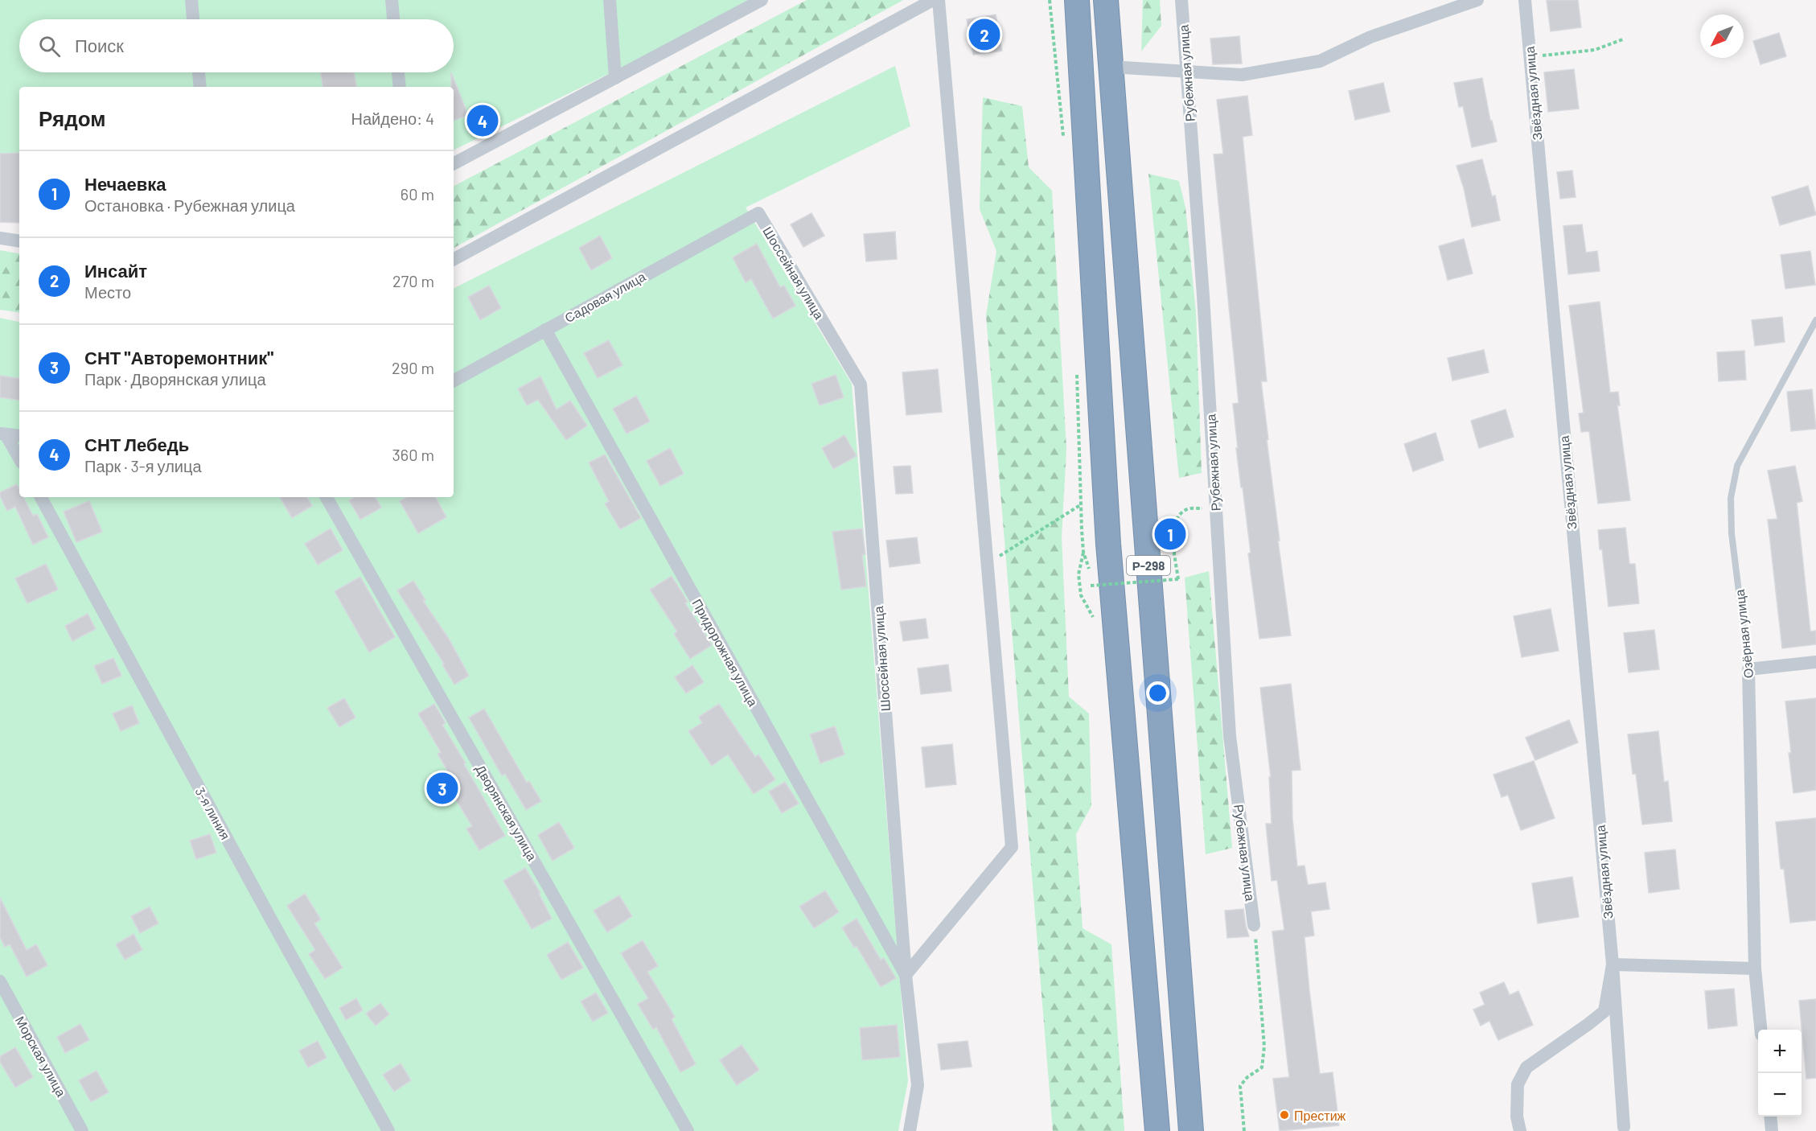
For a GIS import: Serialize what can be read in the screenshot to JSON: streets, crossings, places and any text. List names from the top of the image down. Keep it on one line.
{"streets":{"highway":["Р-298"],"street":["Рубежная улица","Звёздная улица","Шоссейная улица","Садовая улица","Озёрная улица","Придорожная улица","Дворянская улица","3-я линия","Морская улица"]},"crossings":[["Шоссейная улица","Садовая улица"],["Шоссейная улица","Придорожная улица"],["Садовая улица","Придорожная улица"]],"places":["Престиж"],"north":"bottom left","page":{"pins":["2","4","1","3"],"search":"Поиск","heading":["Рядом","Найдено: 4"],"list":[{"mark":"1","name":"Нечаевка","note":"Остановка · Рубежная улица","value":"60 m"},{"mark":"2","name":"Инсайт","note":"Место","value":"270 m"},{"mark":"3","name":"СНТ \"Авторемонтник\"","note":"Парк · Дворянская улица","value":"290 m"},{"mark":"4","name":"СНТ Лебедь","note":"Парк · 3-я улица","value":"360 m"}],"map_buttons":["+","−"]}}
